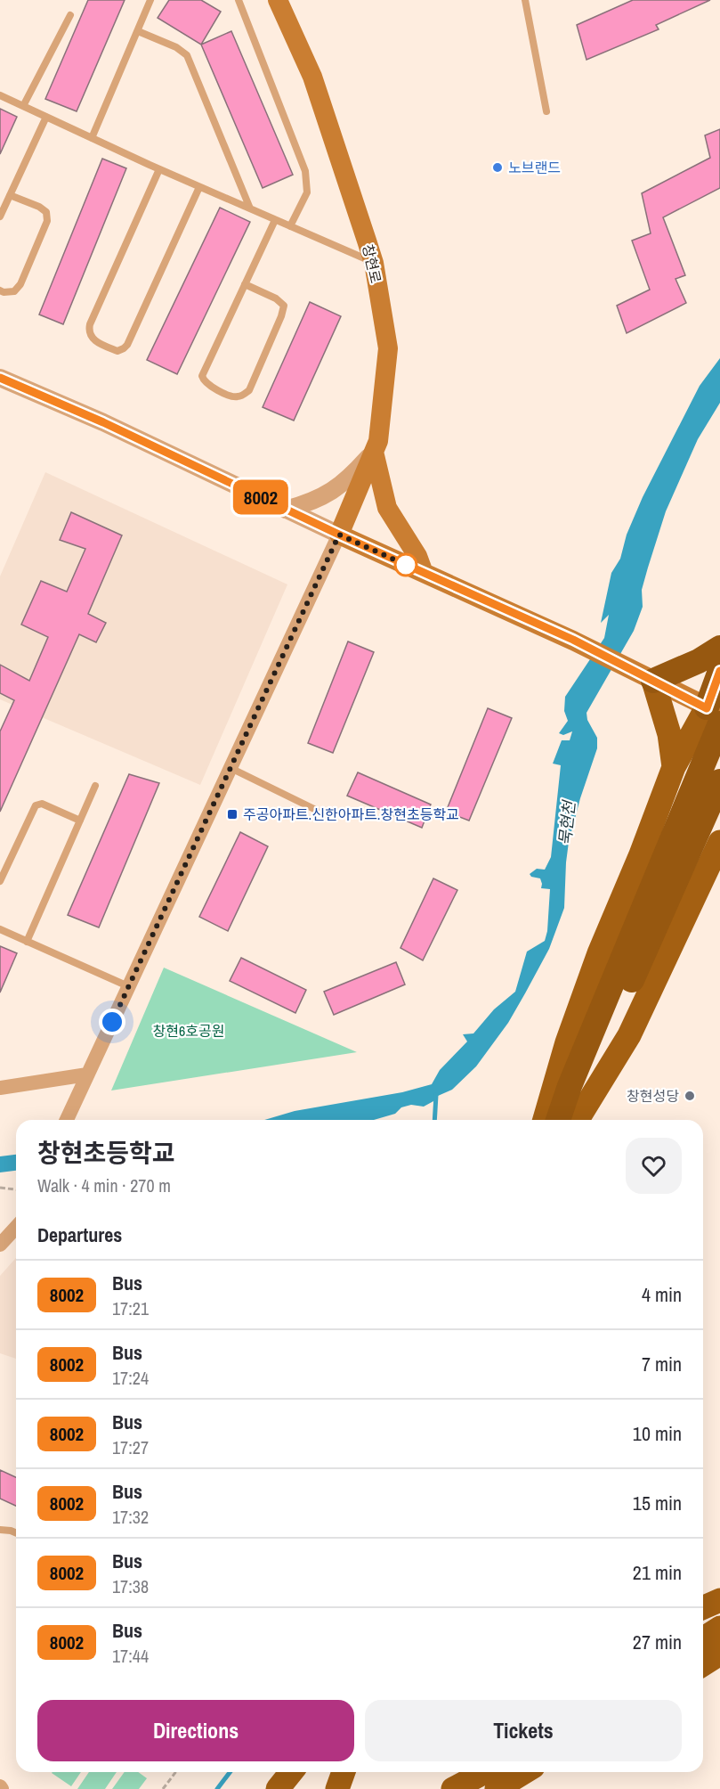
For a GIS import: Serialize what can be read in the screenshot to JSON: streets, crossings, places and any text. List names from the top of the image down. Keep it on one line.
{"streets":{"main road":["창현로"]},"water":["묵현천"],"parks":["창현6호공원"],"places":{"other":["노브랜드","창현성당"],"transit":["주공아파트.신한아파트.창현초등학교"]},"lines":["bus line 8002"],"page":{"on_map":"8002","heading":[["창현초등학교","Walk · 4 min · 270 m"],"Departures"],"list":[{"mark":"8002","name":"Bus","note":"17:21","value":"4 min"},{"mark":"8002","name":"Bus","note":"17:24","value":"7 min"},{"mark":"8002","name":"Bus","note":"17:27","value":"10 min"},{"mark":"8002","name":"Bus","note":"17:32","value":"15 min"},{"mark":"8002","name":"Bus","note":"17:38","value":"21 min"},{"mark":"8002","name":"Bus","note":"17:44","value":"27 min"}],"buttons":["Directions","Tickets"]}}
